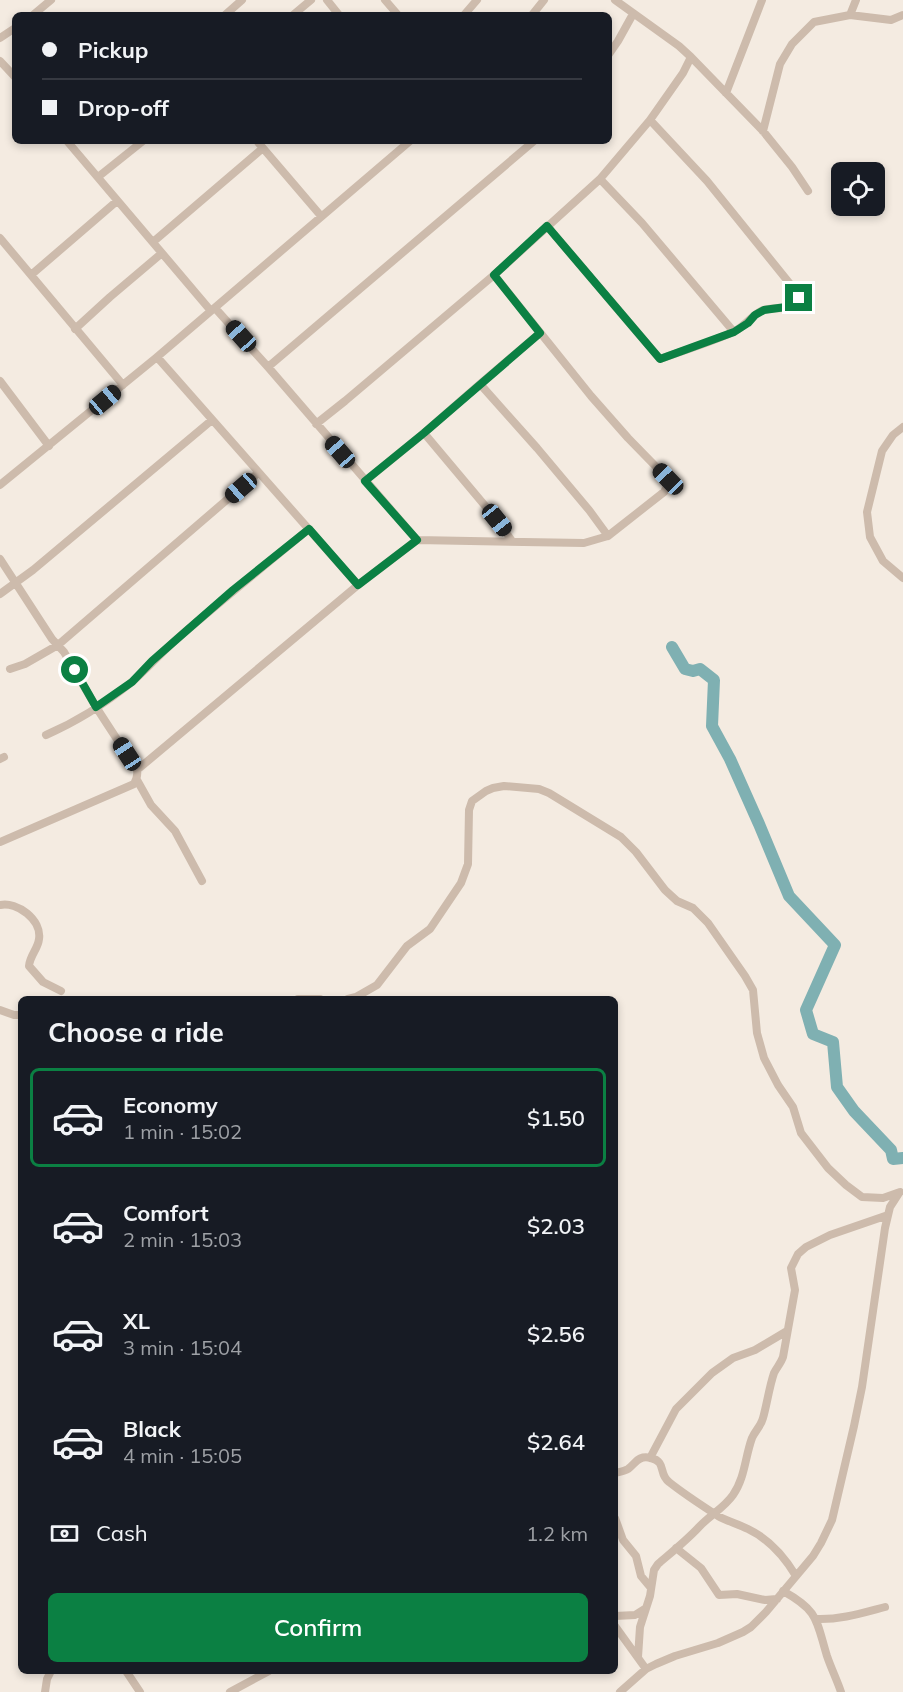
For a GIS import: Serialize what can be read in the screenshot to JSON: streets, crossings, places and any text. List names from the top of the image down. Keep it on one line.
{"page":{"banner":["Pickup","Drop-off"],"heading":"Choose a ride","list":[{"name":"Economy","note":"1 min · 15:02","value":"$1.50"},{"name":"Comfort","note":"2 min · 15:03","value":"$2.03"},{"name":"XL","note":"3 min · 15:04","value":"$2.56"},{"name":"Black","note":"4 min · 15:05","value":"$2.64"}],"pay":["Cash","1.2 km"],"buttons":"Confirm"}}
